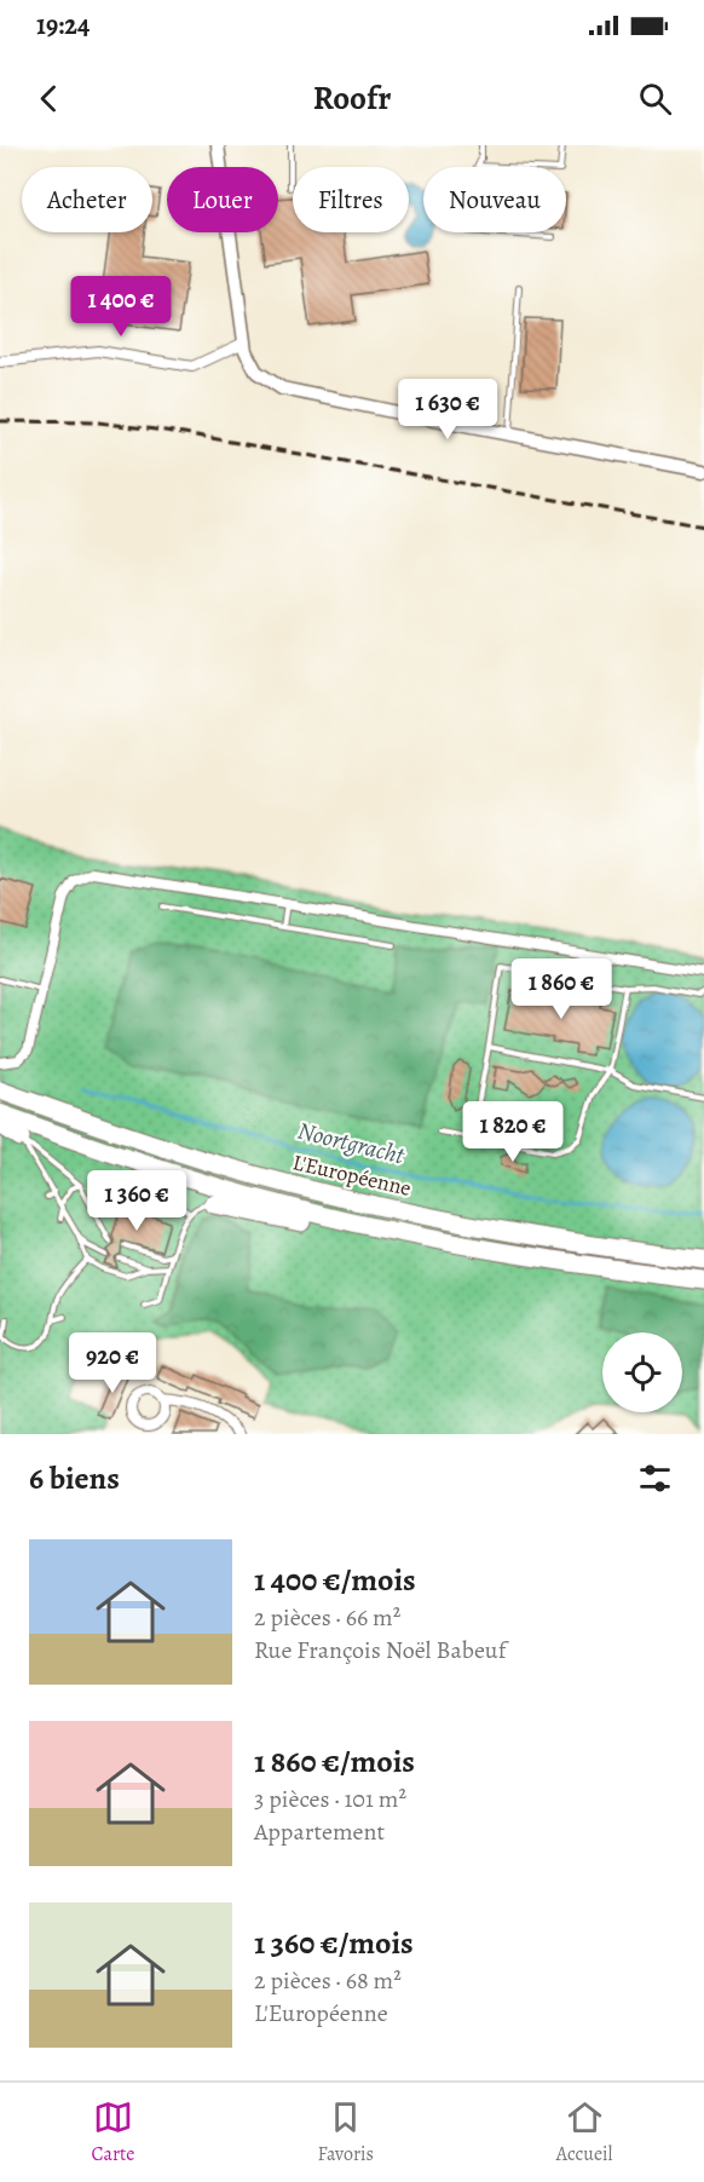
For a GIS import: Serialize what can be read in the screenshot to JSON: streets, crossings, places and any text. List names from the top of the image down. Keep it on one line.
{"streets":{"highway":["L'Européenne"]},"water":["Noortgracht"],"page":{"status":"19:24","header":"Roofr","chip":["Acheter","Louer","Filtres","Nouveau"],"price":["1 400 €","1 630 €","1 860 €","1 820 €","1 360 €","920 €"],"heading":"6 biens","list":[{"name":"1 400 €/mois","note":"2 pièces · 66 m² · Rue François Noël Babeuf"},{"name":"1 860 €/mois","note":"3 pièces · 101 m² · Appartement"},{"name":"1 360 €/mois","note":"2 pièces · 68 m² · L'Européenne"}],"tabs":["Carte","Favoris","Accueil"]}}
